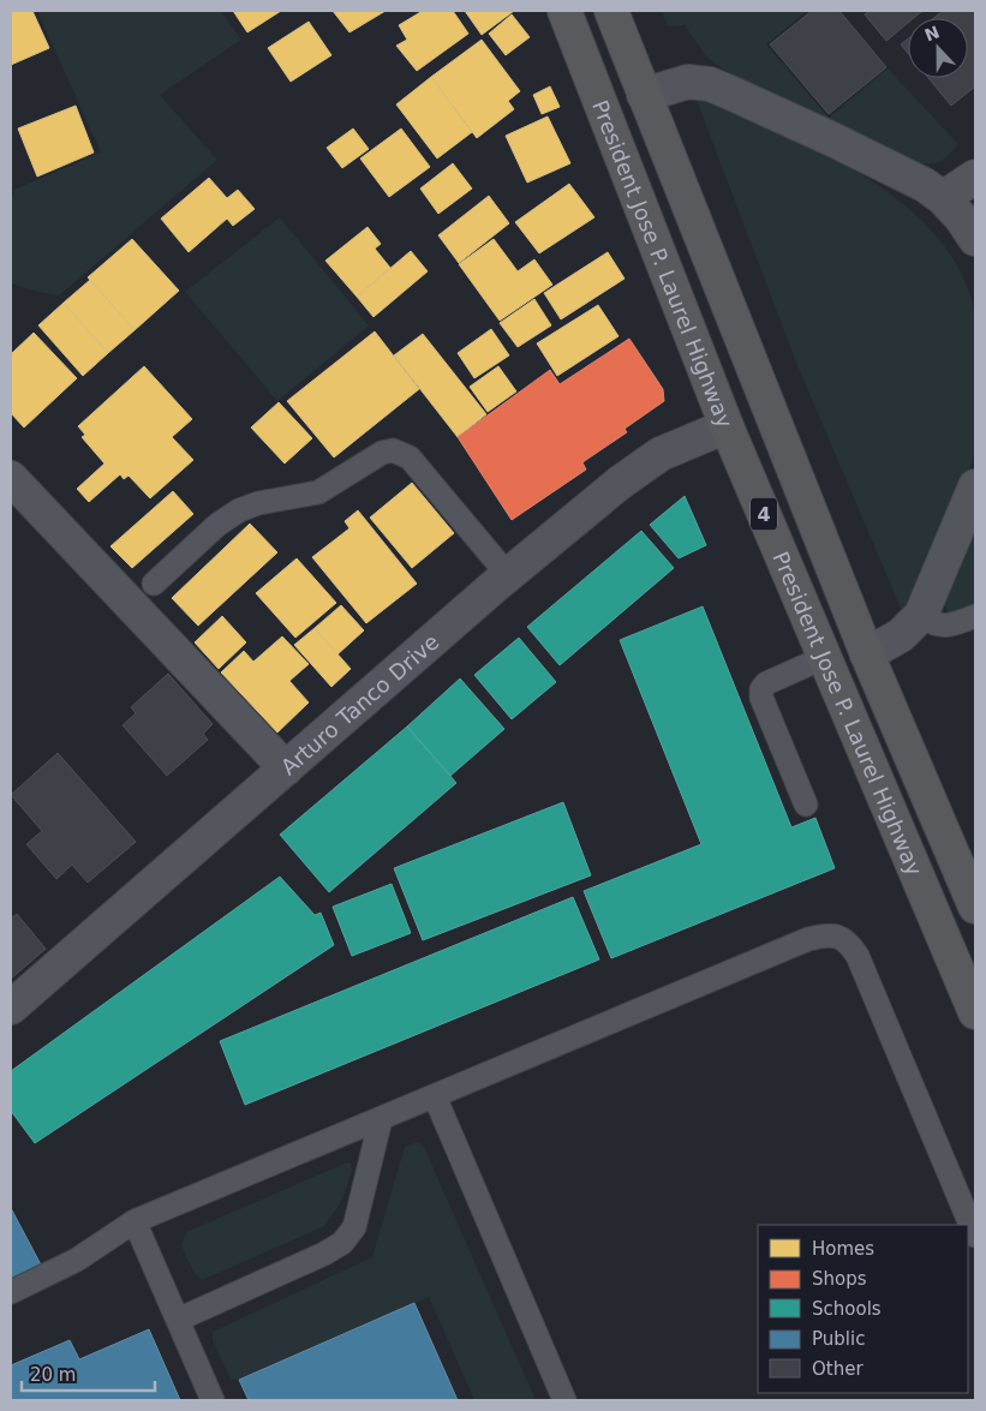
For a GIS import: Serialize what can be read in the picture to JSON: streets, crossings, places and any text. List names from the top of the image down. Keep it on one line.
{"streets":{"highway":["President Jose P. Laurel Highway","4"],"street":["Arturo Tanco Drive"]},"crossings":[["President Jose P. Laurel Highway","Arturo Tanco Drive"]],"legend":["Homes","Shops","Schools","Public","Other"],"scale_bar":"20 m","north":"top"}
